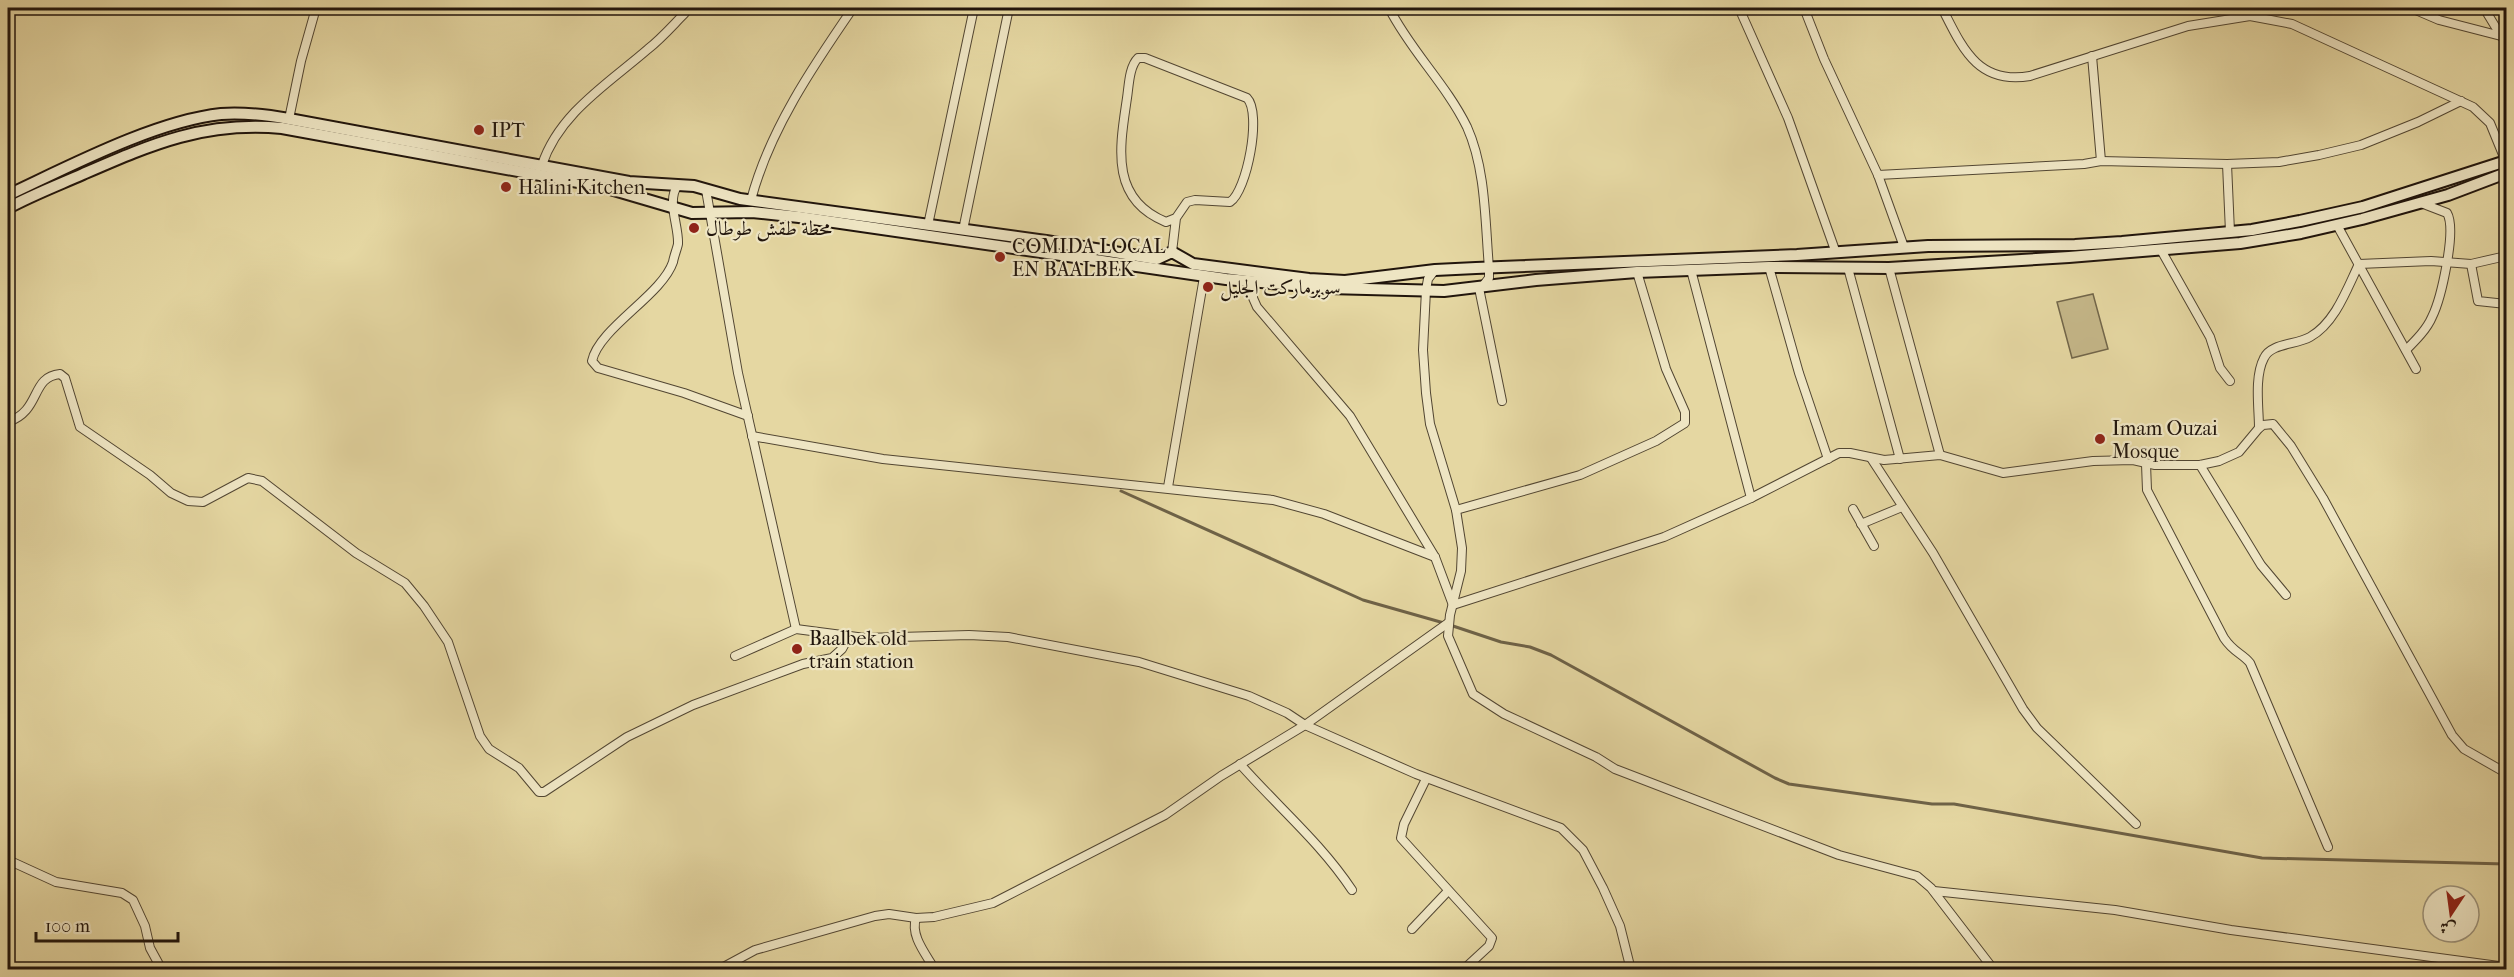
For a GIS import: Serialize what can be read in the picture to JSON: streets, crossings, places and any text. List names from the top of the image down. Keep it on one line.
{"places":["IPT","Halini Kitchen","محطة طقش طوطال","COMIDA LOCAL EN BAALBEK","سوبرماركت الجليل","Imam Ouzai Mosque","Baalbek old train station"],"scale_bar":"100 m","north":"bottom"}
